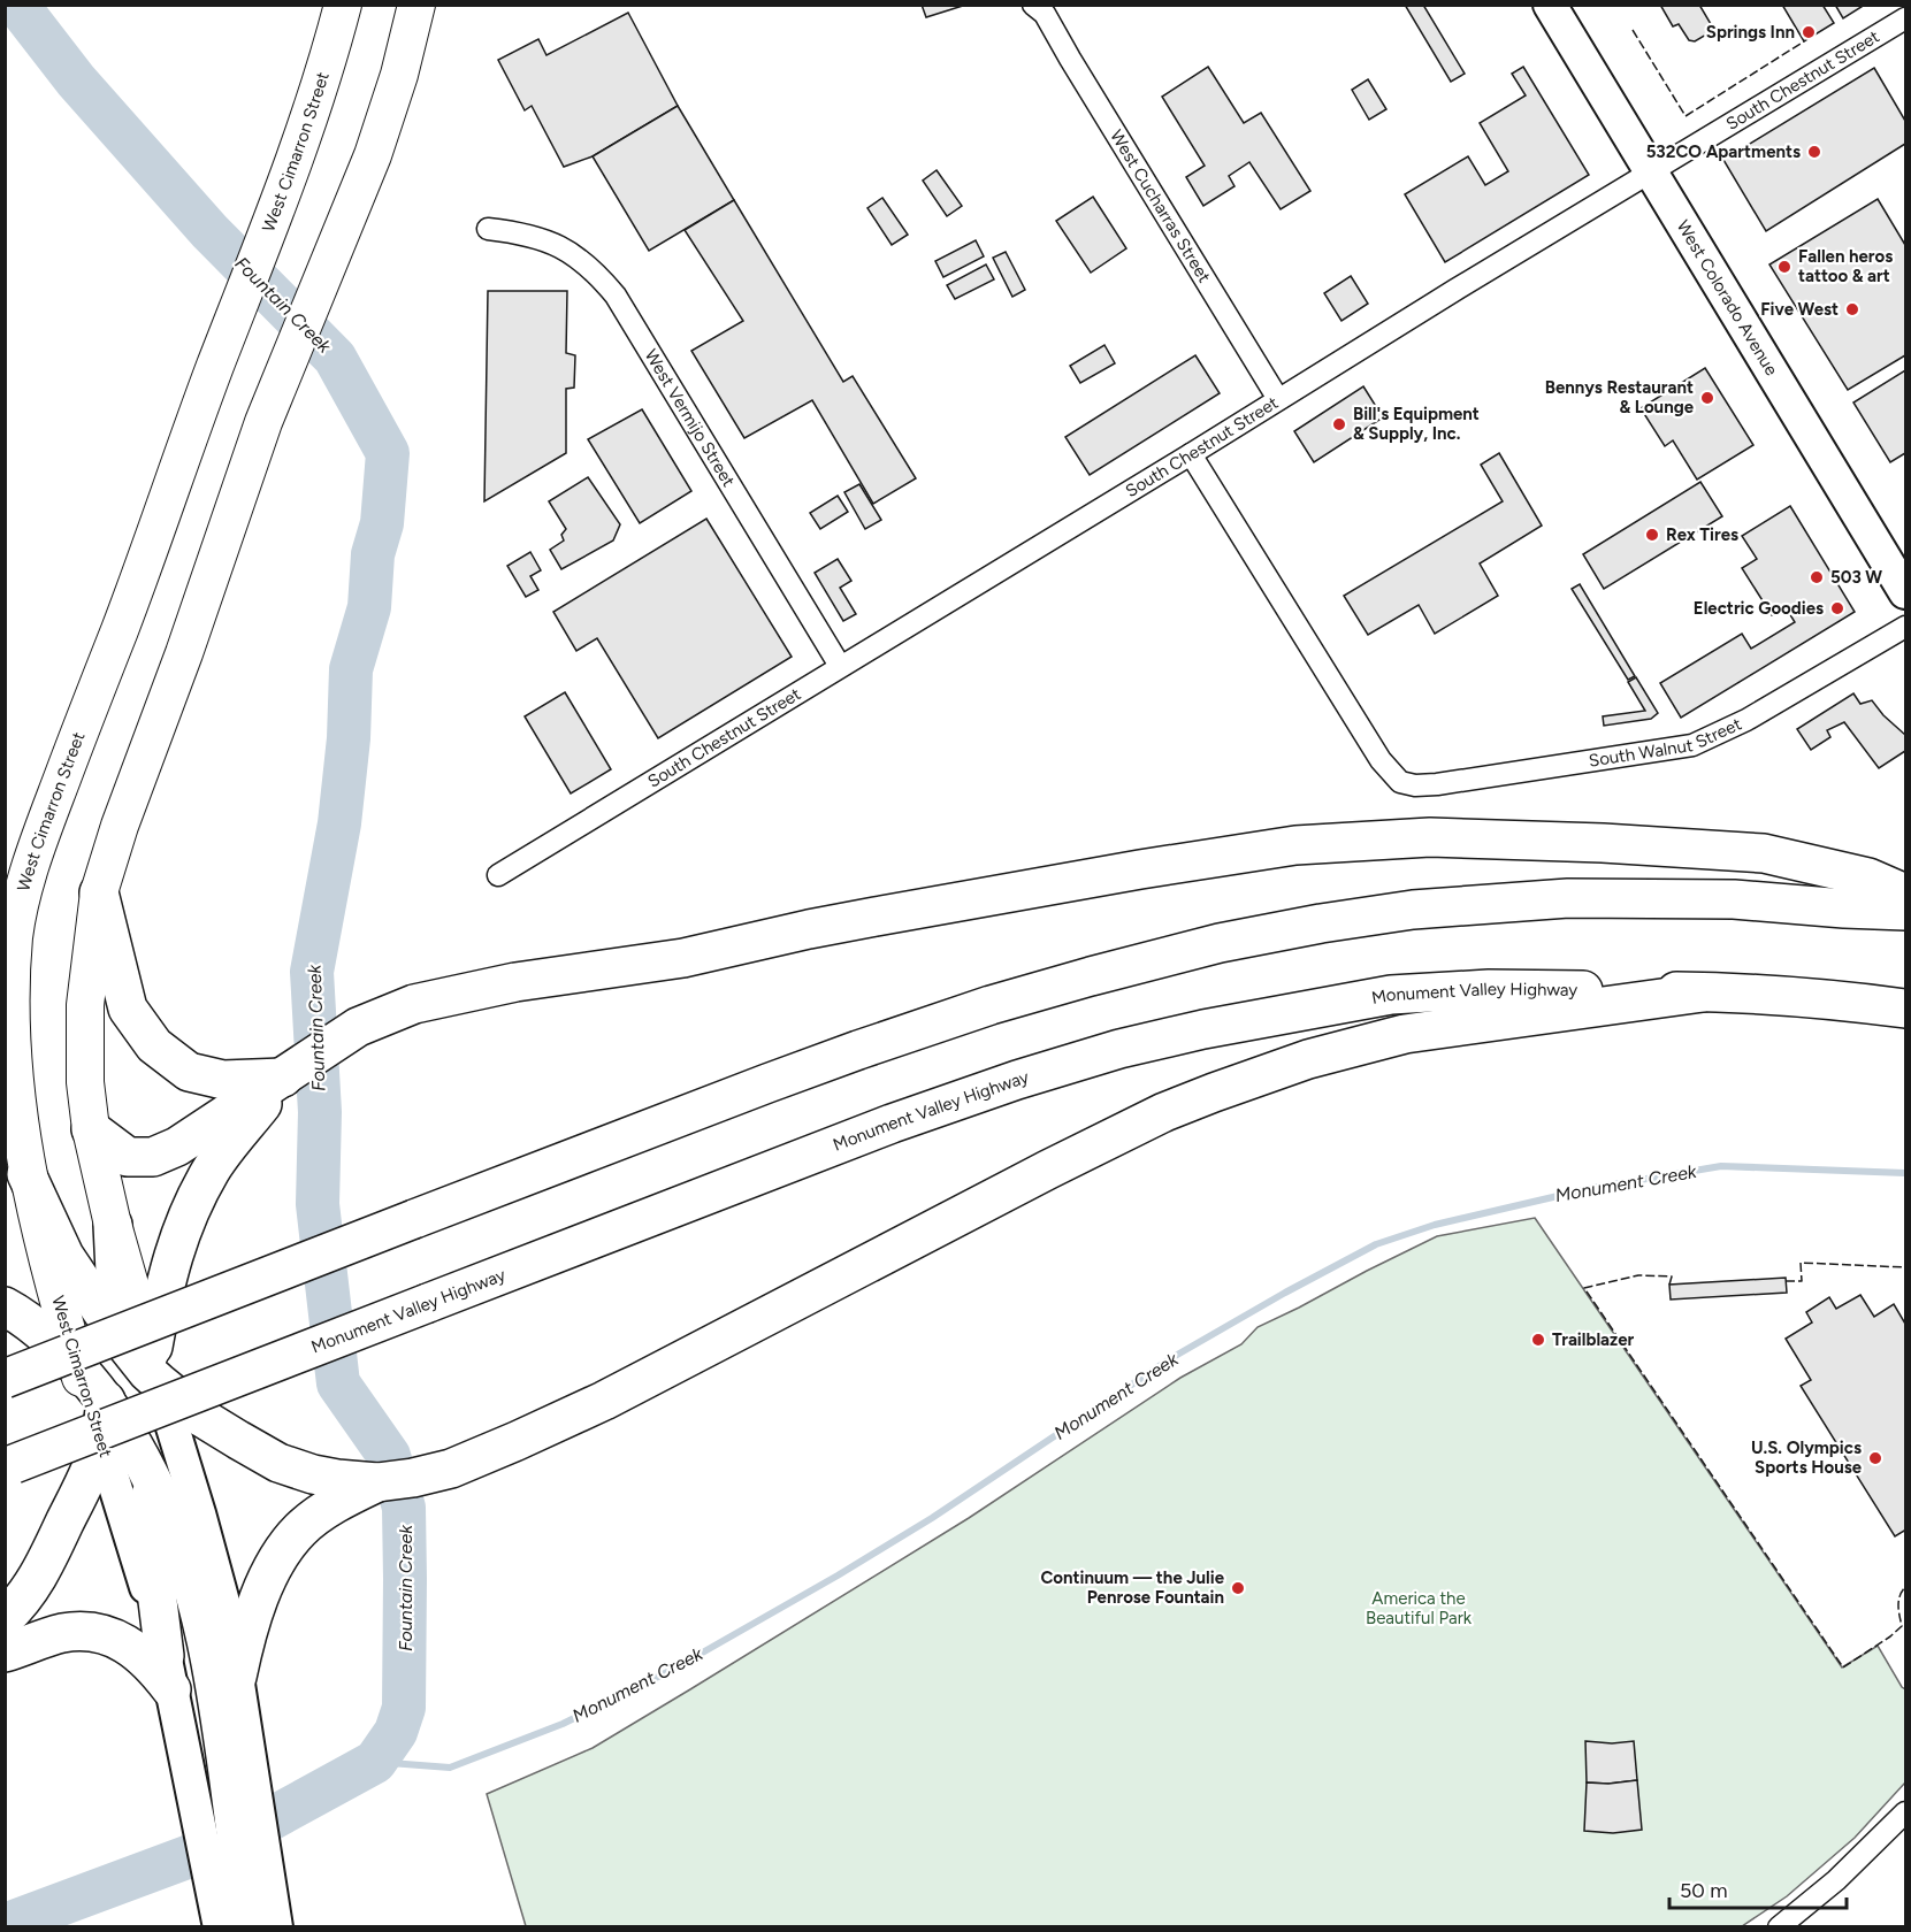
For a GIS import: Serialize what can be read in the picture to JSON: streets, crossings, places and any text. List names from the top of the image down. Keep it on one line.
{"streets":{"highway":["West Cimarron Street","Monument Valley Highway"],"main road":["West Colorado Avenue"],"street":["South Chestnut Street","West Cucharras Street","West Vermijo Street","South Walnut Street"]},"crossings":[["South Chestnut Street","West Cucharras Street"],["South Chestnut Street","West Colorado Avenue"],["South Chestnut Street","West Vermijo Street"],["South Chestnut Street","South Walnut Street"]],"water":["Fountain Creek","Monument Creek"],"parks":["America the Beautiful Park"],"places":["Springs Inn","532CO Apartments","Fallen heros tattoo & art","Five West","Bennys Restaurant & Lounge","Bill's Equipment & Supply, Inc.","Rex Tires","503 W","Electric Goodies","Trailblazer","U.S. Olympics Sports House","Continuum — the Julie Penrose Fountain"],"scale_bar":"50 m"}
